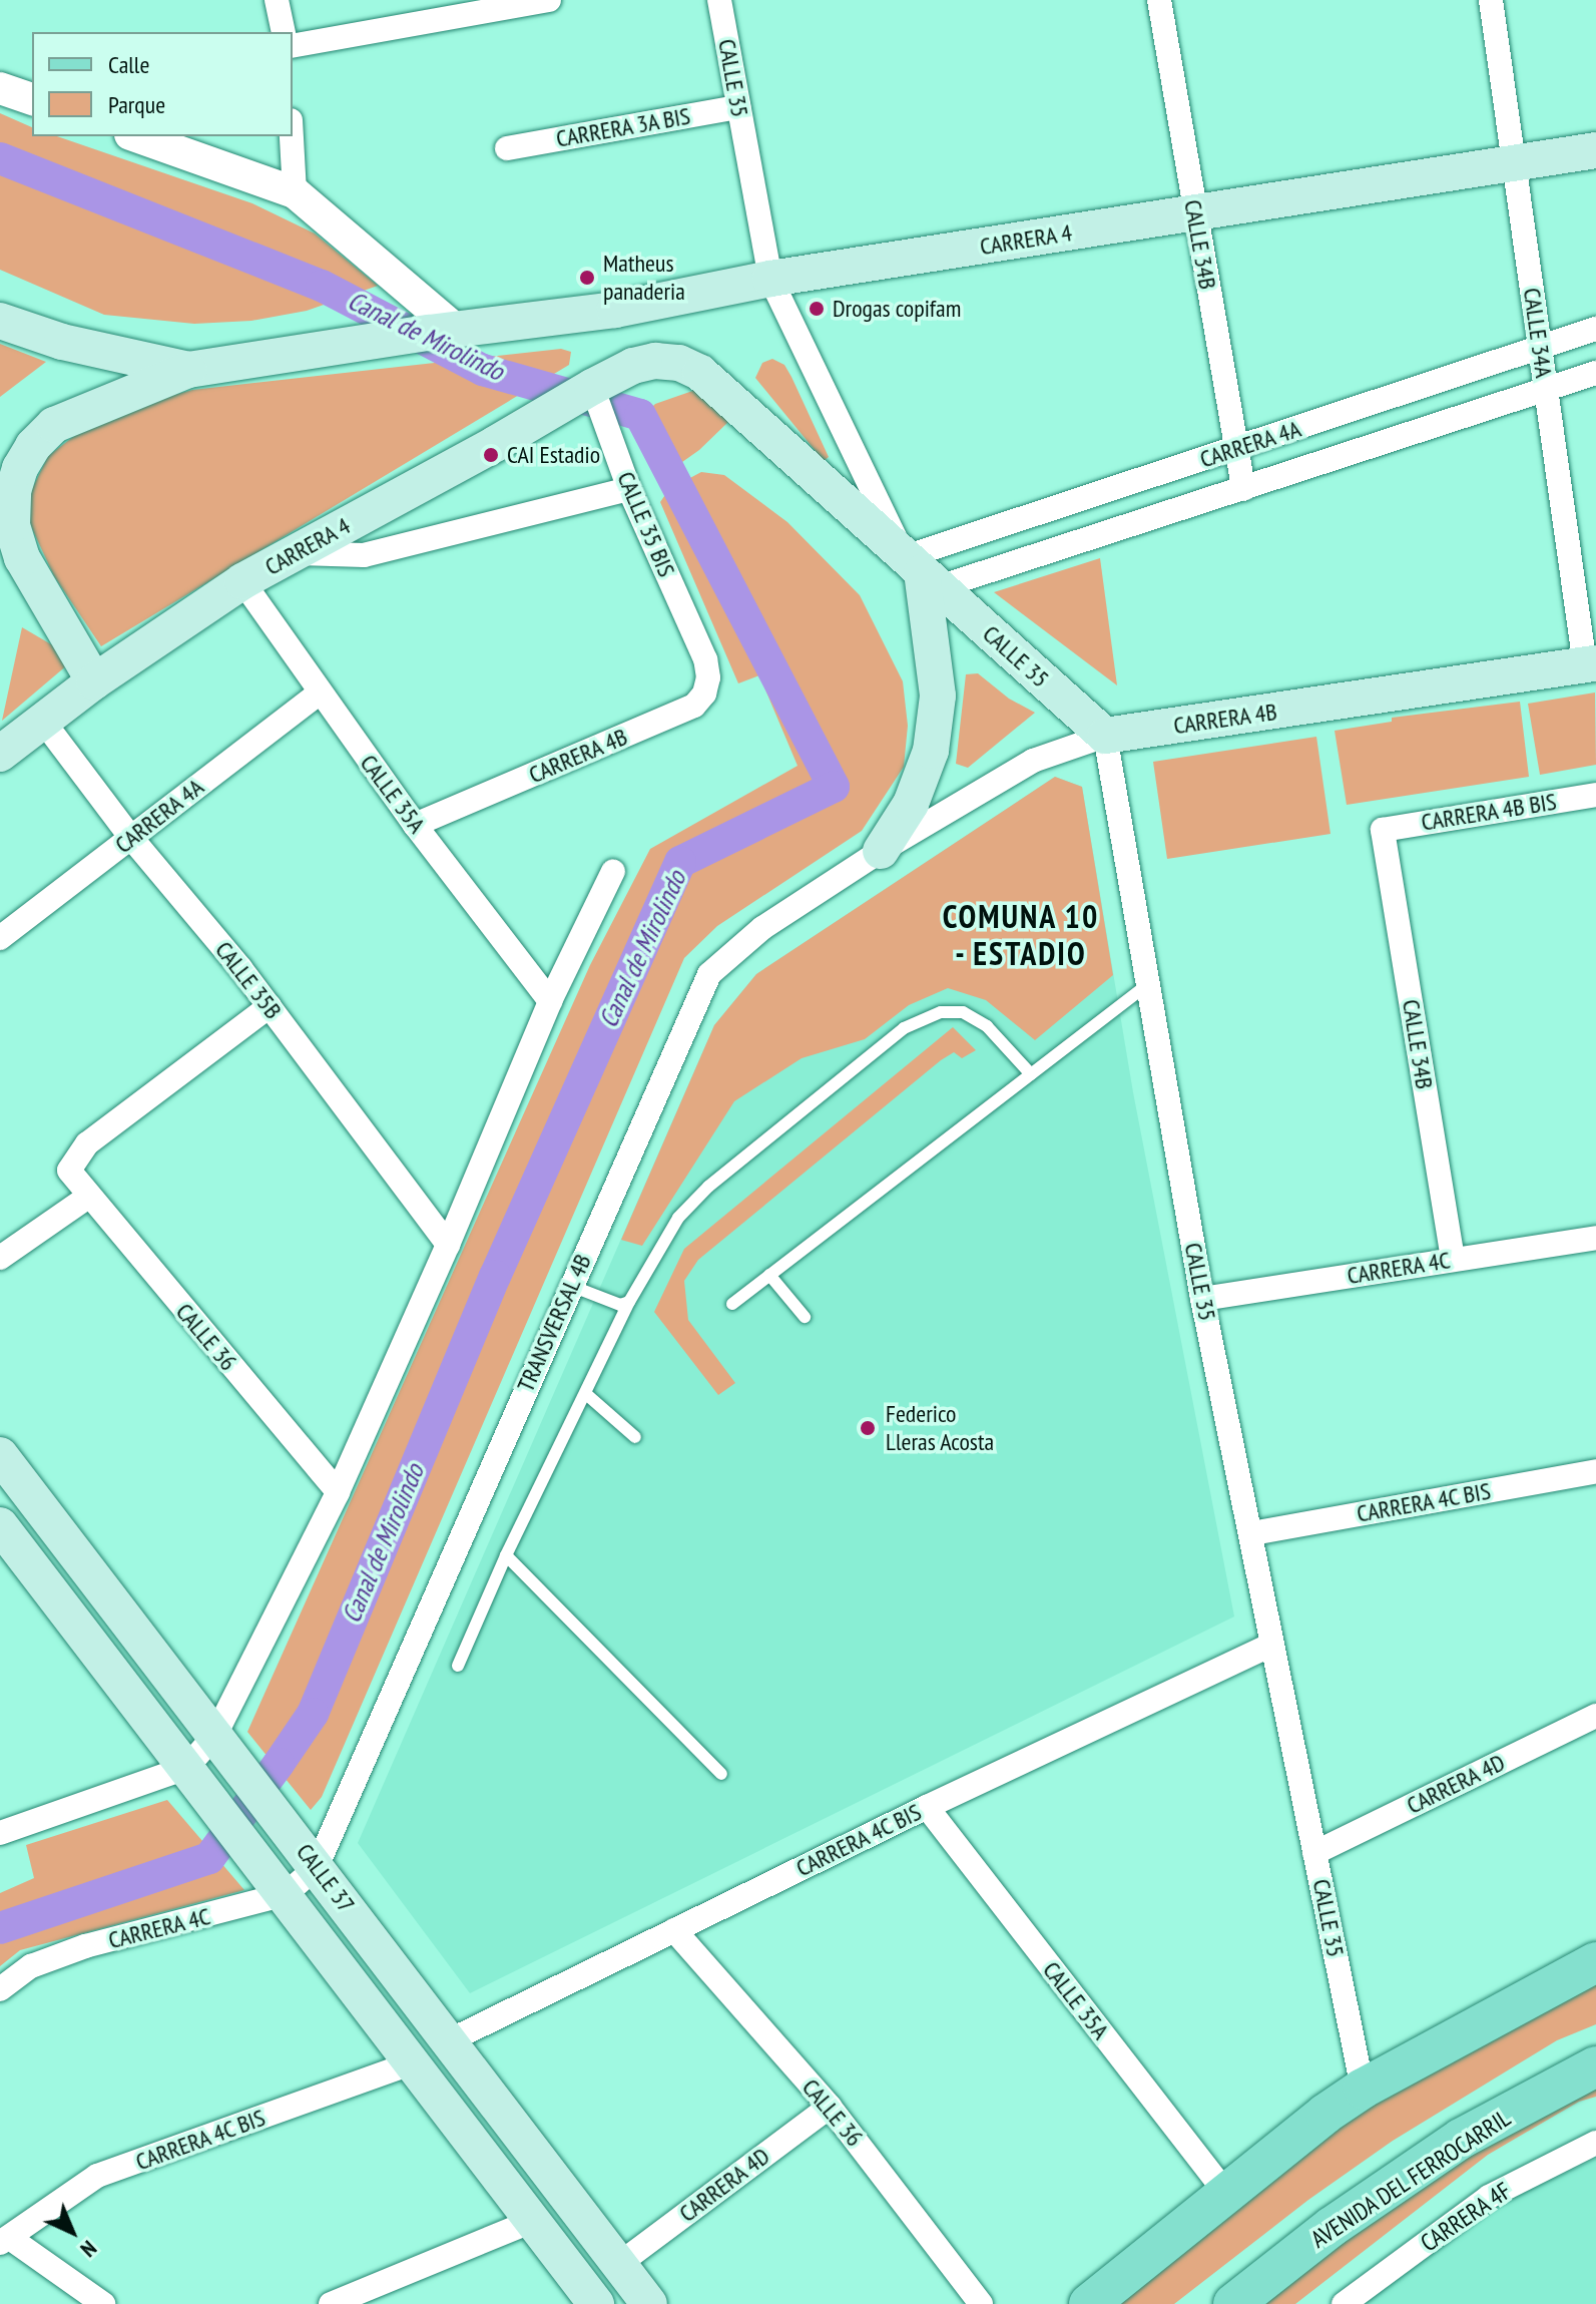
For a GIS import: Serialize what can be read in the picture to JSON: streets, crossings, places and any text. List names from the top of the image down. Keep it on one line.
{"streets":{"main road":["CALLE 35","CARRERA 4","CARRERA 4B","CALLE 37","AVENIDA DEL FERROCARRIL"],"street":["CARRERA 3A BIS","CALLE 34B","CALLE 34A","CARRERA 4A","CALLE 35 BIS","CALLE 35A","CARRERA 4B BIS","CALLE 35B","CARRERA 4C","TRANSVERSAL 4B","CALLE 36","CARRERA 4C BIS","CARRERA 4D","CARRERA 4F"]},"crossings":[["CALLE 35","CARRERA 3A BIS"],["CALLE 35","CARRERA 4"],["CALLE 35","CARRERA 4A"],["CALLE 35","CARRERA 4B"],["CALLE 35","CARRERA 4C"],["CALLE 35","CARRERA 4C BIS"],["CALLE 35","CARRERA 4D"],["CARRERA 4","CALLE 34B"],["CARRERA 4","CALLE 34A"],["CARRERA 4","CALLE 35 BIS"],["CARRERA 4","CALLE 35A"],["CARRERA 4","CALLE 35B"],["CALLE 34B","CARRERA 4A"],["CALLE 34B","CARRERA 4B BIS"],["CALLE 34B","CARRERA 4C"],["CALLE 34A","CARRERA 4A"],["CALLE 34A","CARRERA 4B"],["CARRERA 4A","CALLE 35A"],["CARRERA 4A","CALLE 35B"],["CALLE 35 BIS","CARRERA 4B"],["CARRERA 4B","CALLE 35A"],["CARRERA 4B","TRANSVERSAL 4B"],["CALLE 35A","CARRERA 4C BIS"],["CARRERA 4C","TRANSVERSAL 4B"],["CARRERA 4C","CALLE 37"],["TRANSVERSAL 4B","CALLE 37"],["CALLE 36","CARRERA 4C BIS"],["CALLE 36","CARRERA 4D"],["CARRERA 4C BIS","CALLE 37"],["CARRERA 4D","CALLE 37"]],"districts":["COMUNA 10 - ESTADIO"],"water":["Canal de Mirolindo"],"places":["Matheus panaderia","Drogas copifam","CAI Estadio","Federico Lleras Acosta"],"legend":["Calle","Parque"],"north":"bottom right"}
